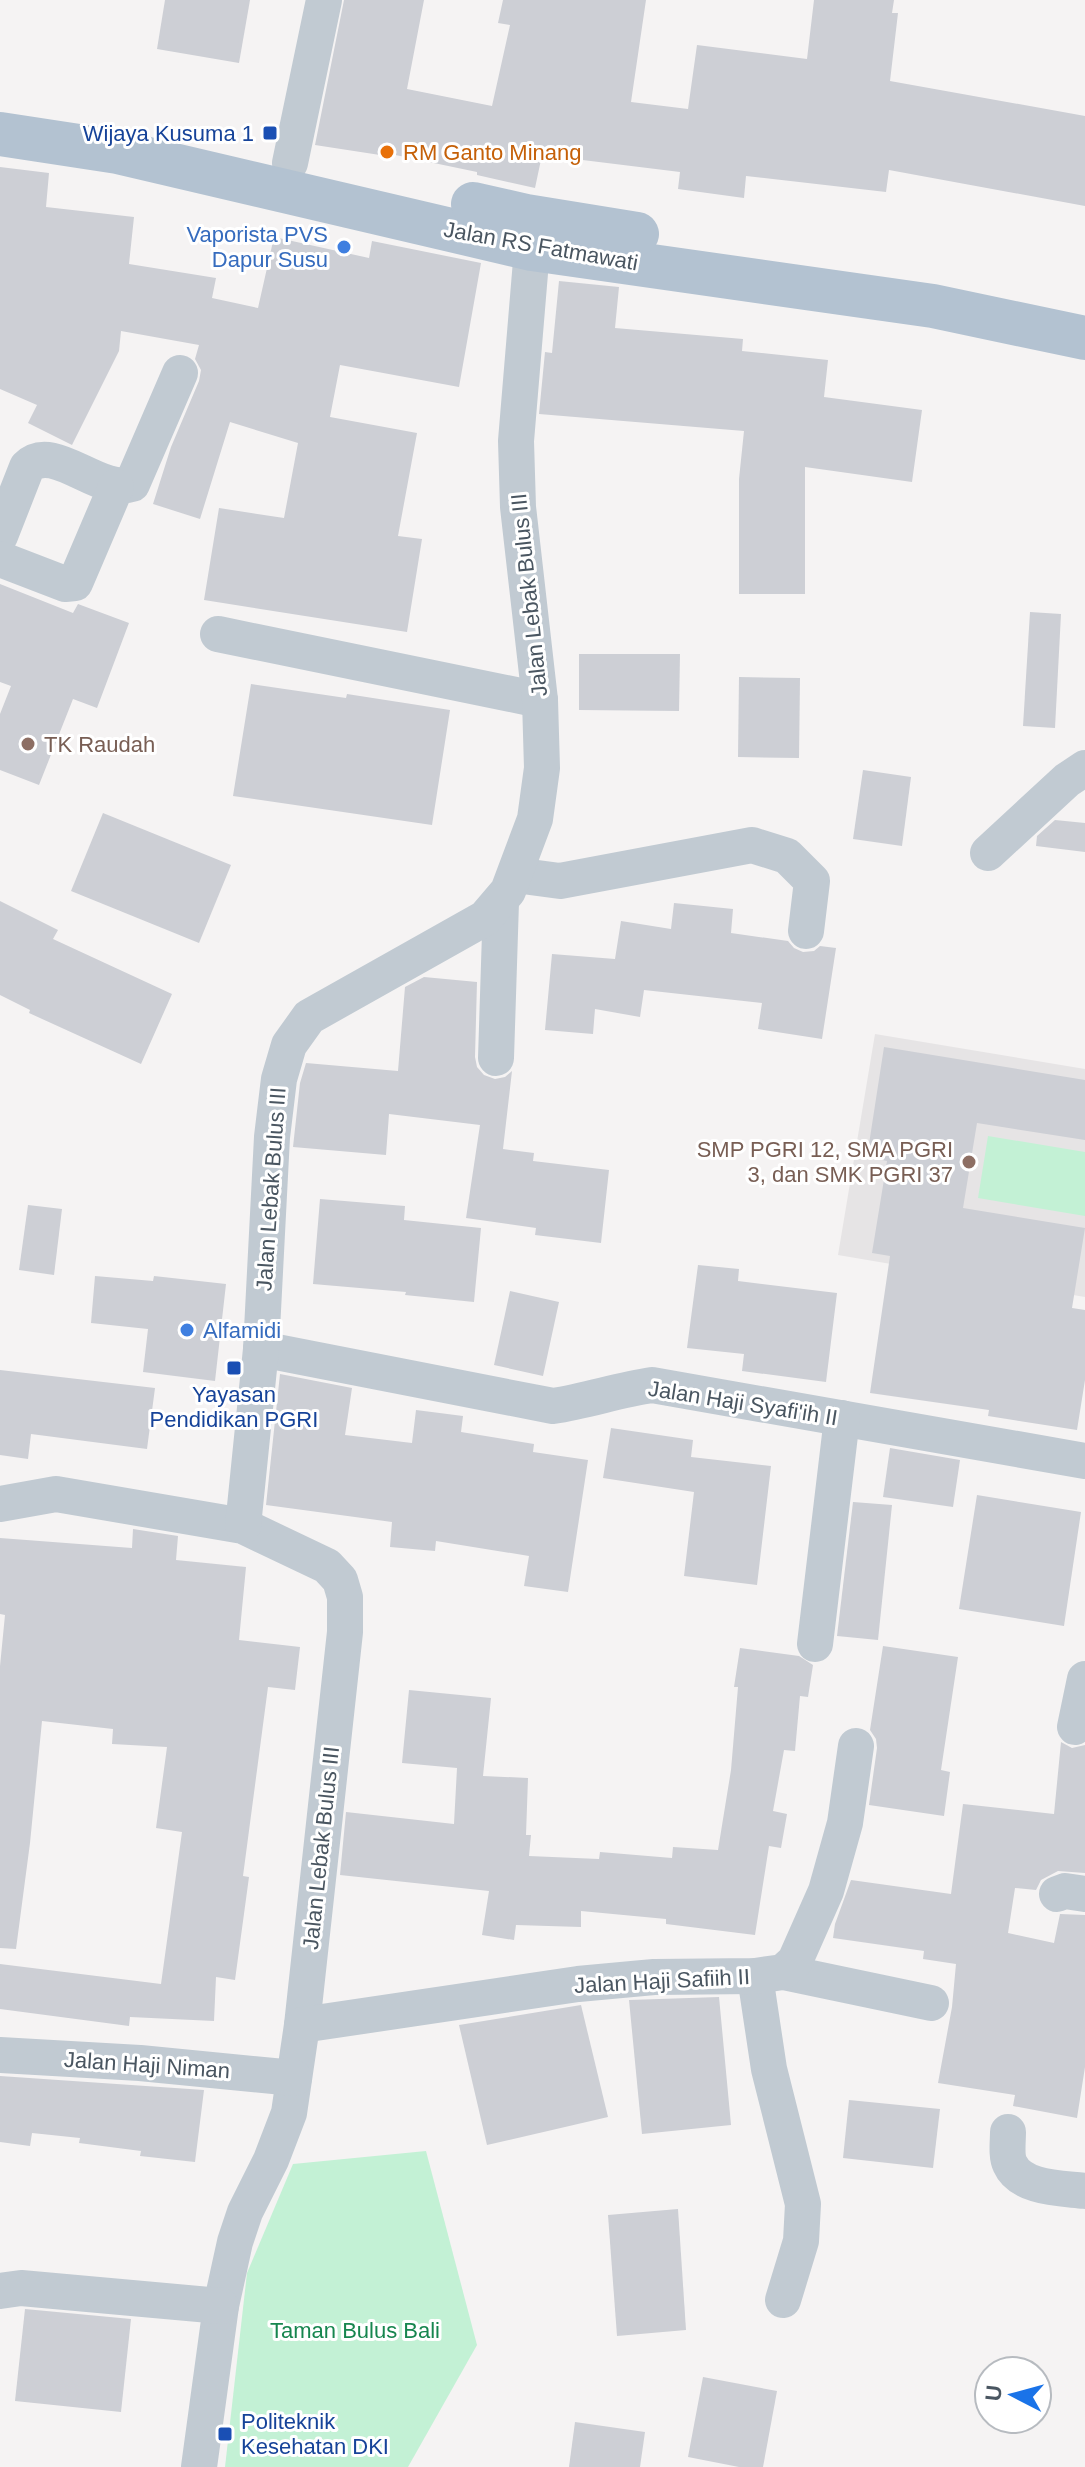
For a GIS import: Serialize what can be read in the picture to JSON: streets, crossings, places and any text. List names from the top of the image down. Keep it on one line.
{"streets":{"main road":["Jalan RS Fatmawati"],"street":["Jalan Lebak Bulus III","Jalan Haji Syafi'ih II","Jalan Haji Safiih II","Jalan Haji Niman"]},"crossings":[["Jalan RS Fatmawati","Jalan Lebak Bulus III"],["Jalan Lebak Bulus III","Jalan Haji Syafi'ih II"],["Jalan Lebak Bulus III","Jalan Haji Safiih II"],["Jalan Lebak Bulus III","Jalan Haji Niman"]],"parks":["Taman Bulus Bali"],"places":{"transit":["Wijaya Kusuma 1","Yayasan Pendidikan PGRI","Politeknik Kesehatan DKI"],"other":["RM Ganto Minang","Vaporista PVS Dapur Susu","TK Raudah","SMP PGRI 12, SMA PGRI 3, dan SMK PGRI 37","Alfamidi"]},"north":"left"}
